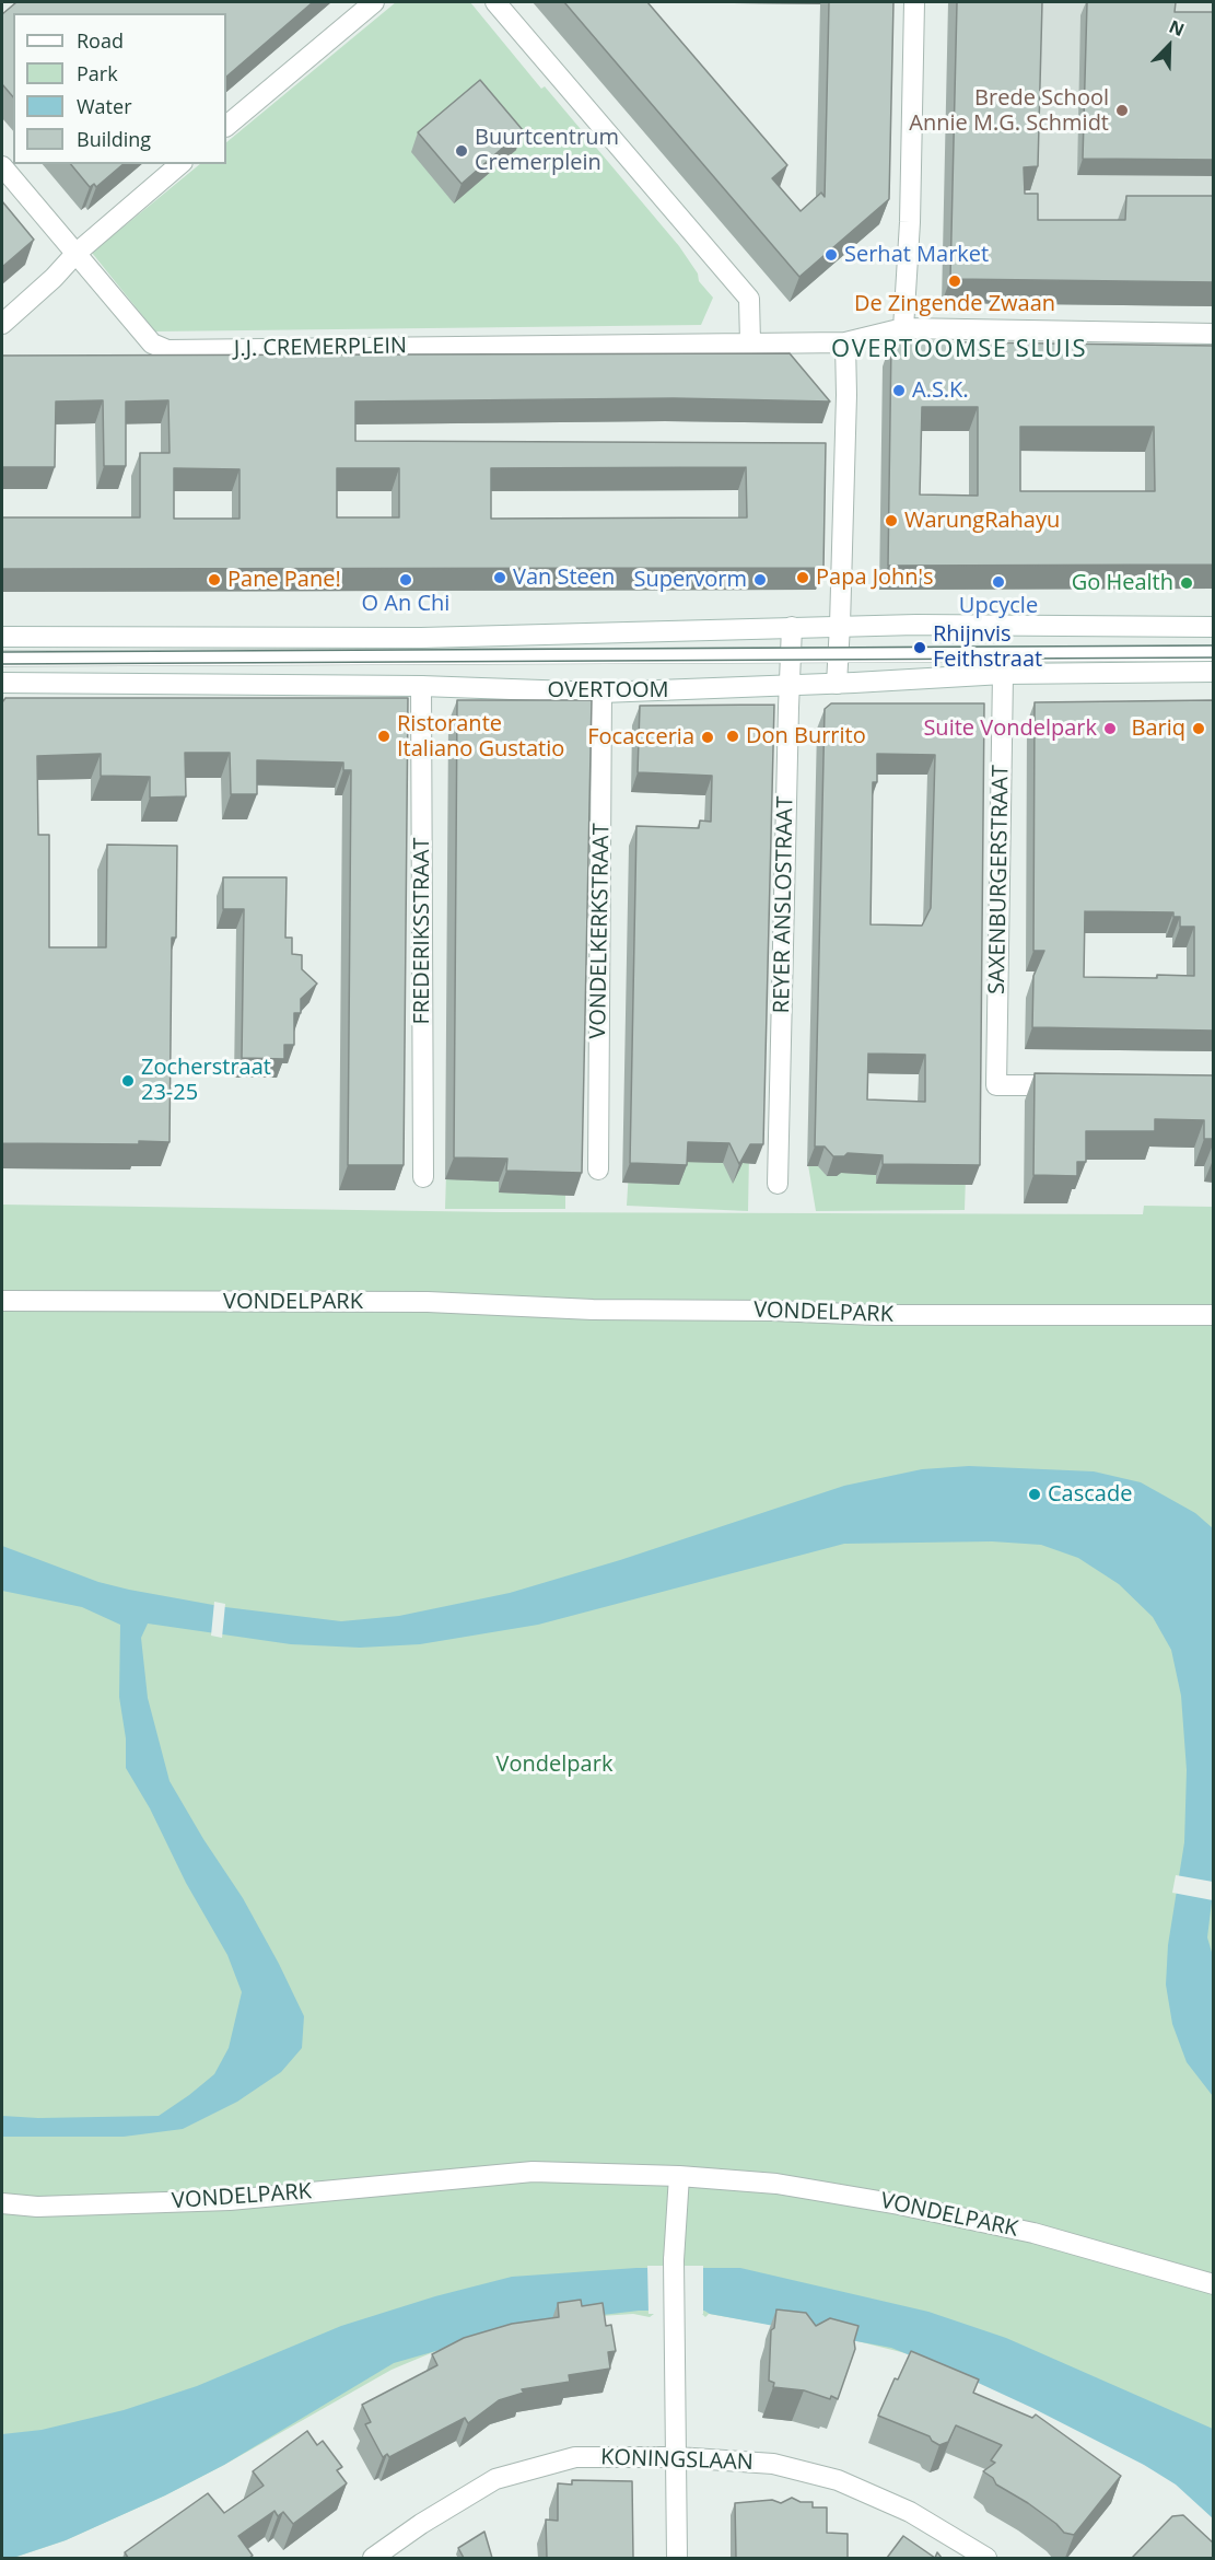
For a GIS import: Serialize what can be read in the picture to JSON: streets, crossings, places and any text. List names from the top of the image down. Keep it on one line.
{"streets":{"street":["J.J. CREMERPLEIN","OVERTOOM","SAXENBURGERSTRAAT","REYER ANSLOSTRAAT","FREDERIKSSTRAAT","VONDELKERKSTRAAT","VONDELPARK","KONINGSLAAN"]},"crossings":[["OVERTOOM","SAXENBURGERSTRAAT"],["OVERTOOM","REYER ANSLOSTRAAT"],["OVERTOOM","FREDERIKSSTRAAT"],["OVERTOOM","VONDELKERKSTRAAT"]],"districts":["OVERTOOMSE SLUIS"],"parks":["Vondelpark"],"places":["Brede School Annie M.G. Schmidt","Buurtcentrum Cremerplein","Serhat Market","De Zingende Zwaan","A.S.K.","WarungRahayu","Van Steen","Papa John's","Pane Pane!","O An Chi","Supervorm","Upcycle","Go Health","Rhijnvis Feithstraat","Suite Vondelpark","Bariq","Ristorante Italiano Gustatio","Don Burrito","Focacceria","Zocherstraat 23-25","Cascade"],"legend":["Road","Park","Water","Building"],"north":"top right"}
